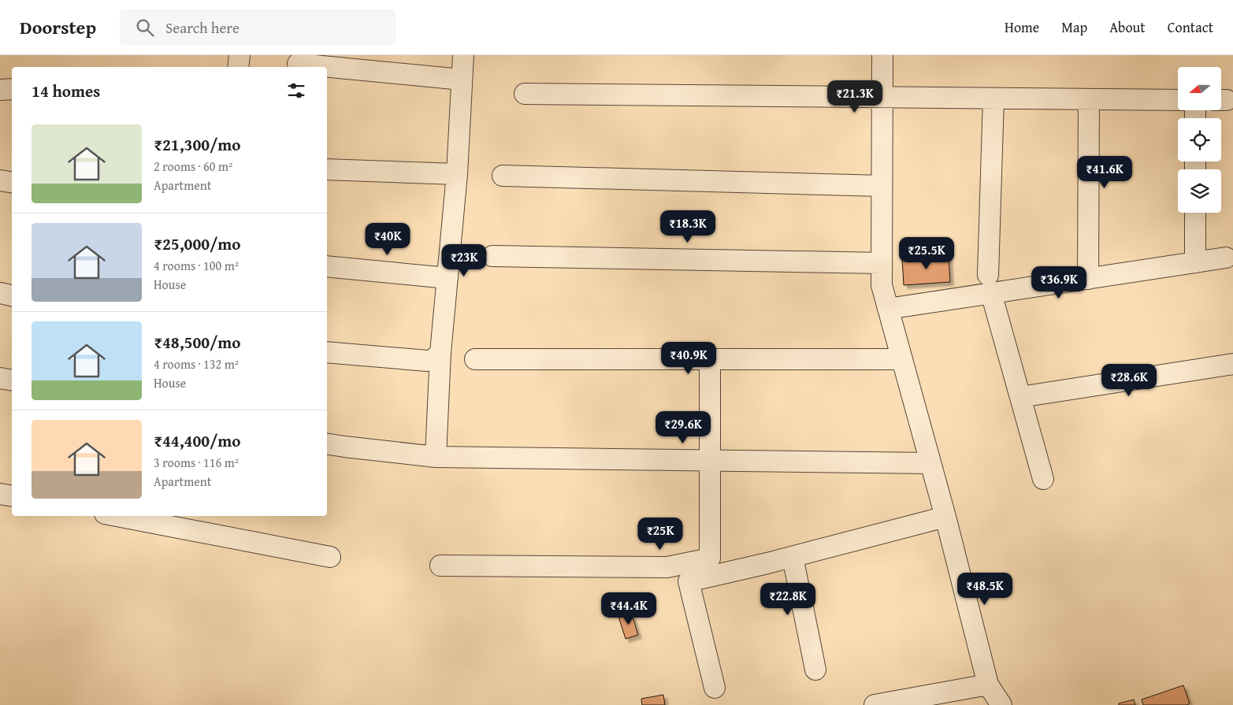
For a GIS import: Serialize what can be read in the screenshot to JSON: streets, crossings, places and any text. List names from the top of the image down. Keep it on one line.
{"north":"left","page":{"header":"Doorstep","search":"Search here","nav":["Home","Map","About","Contact"],"heading":"14 homes","price":["₹21.3K","₹41.6K","₹18.3K","₹40K","₹25.5K","₹23K","₹36.9K","₹40.9K","₹28.6K","₹29.6K","₹25K","₹48.5K","₹22.8K","₹44.4K"],"list":[{"name":"₹21,300/mo","note":"2 rooms · 60 m² · Apartment"},{"name":"₹25,000/mo","note":"4 rooms · 100 m² · House"},{"name":"₹48,500/mo","note":"4 rooms · 132 m² · House"},{"name":"₹44,400/mo","note":"3 rooms · 116 m² · Apartment"}]}}
